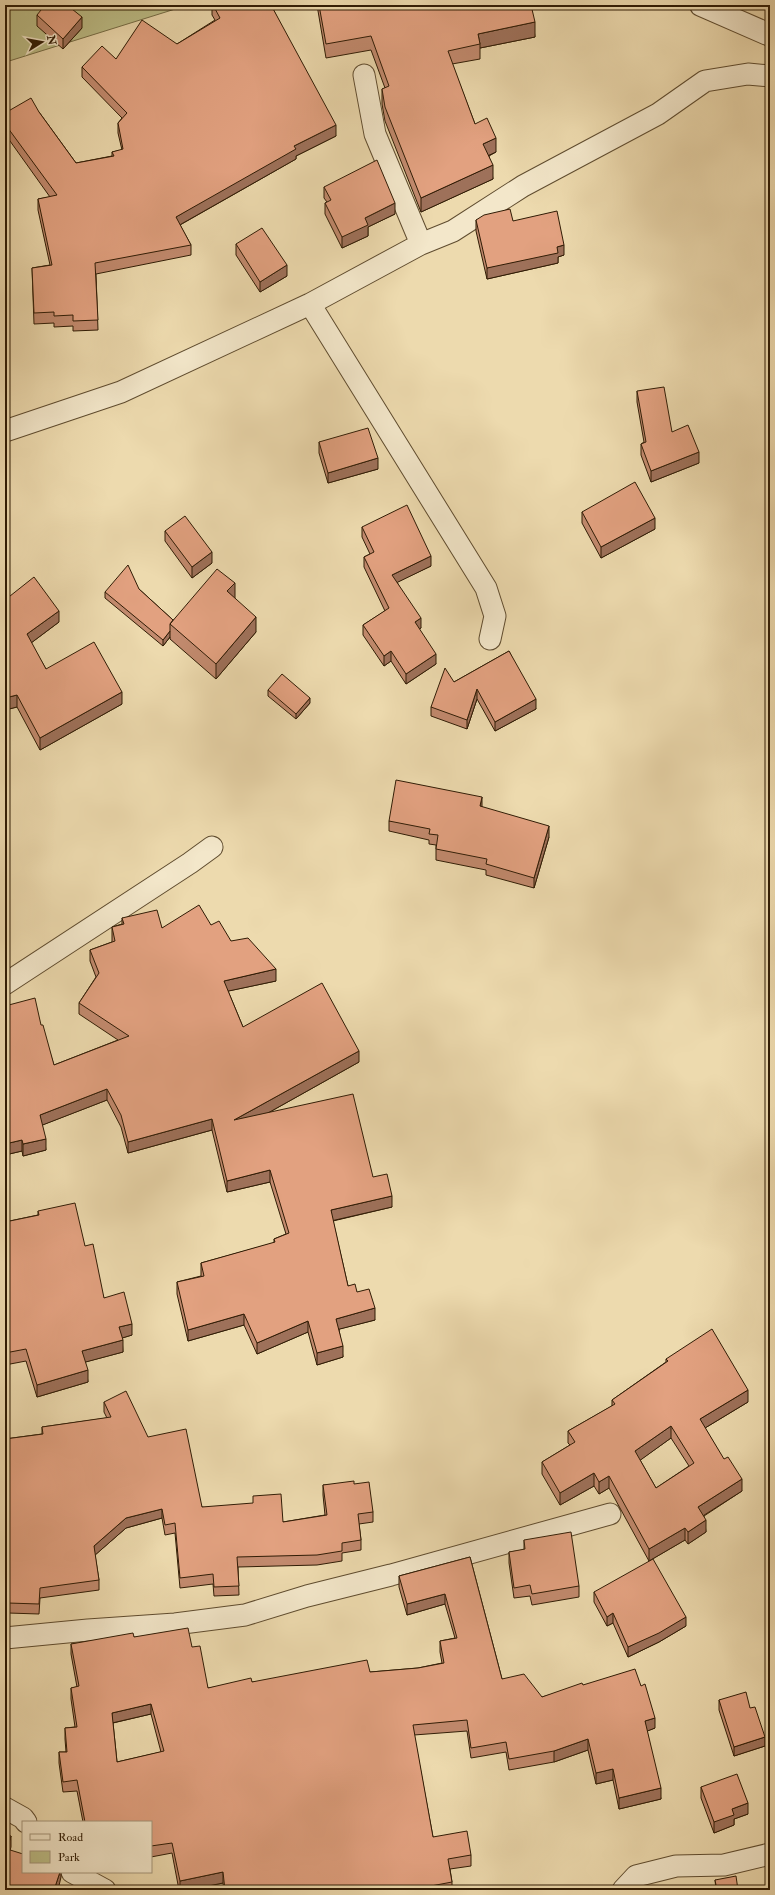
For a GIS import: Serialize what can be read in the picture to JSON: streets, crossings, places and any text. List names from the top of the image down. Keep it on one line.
{"legend":["Road","Park"],"north":"right"}
